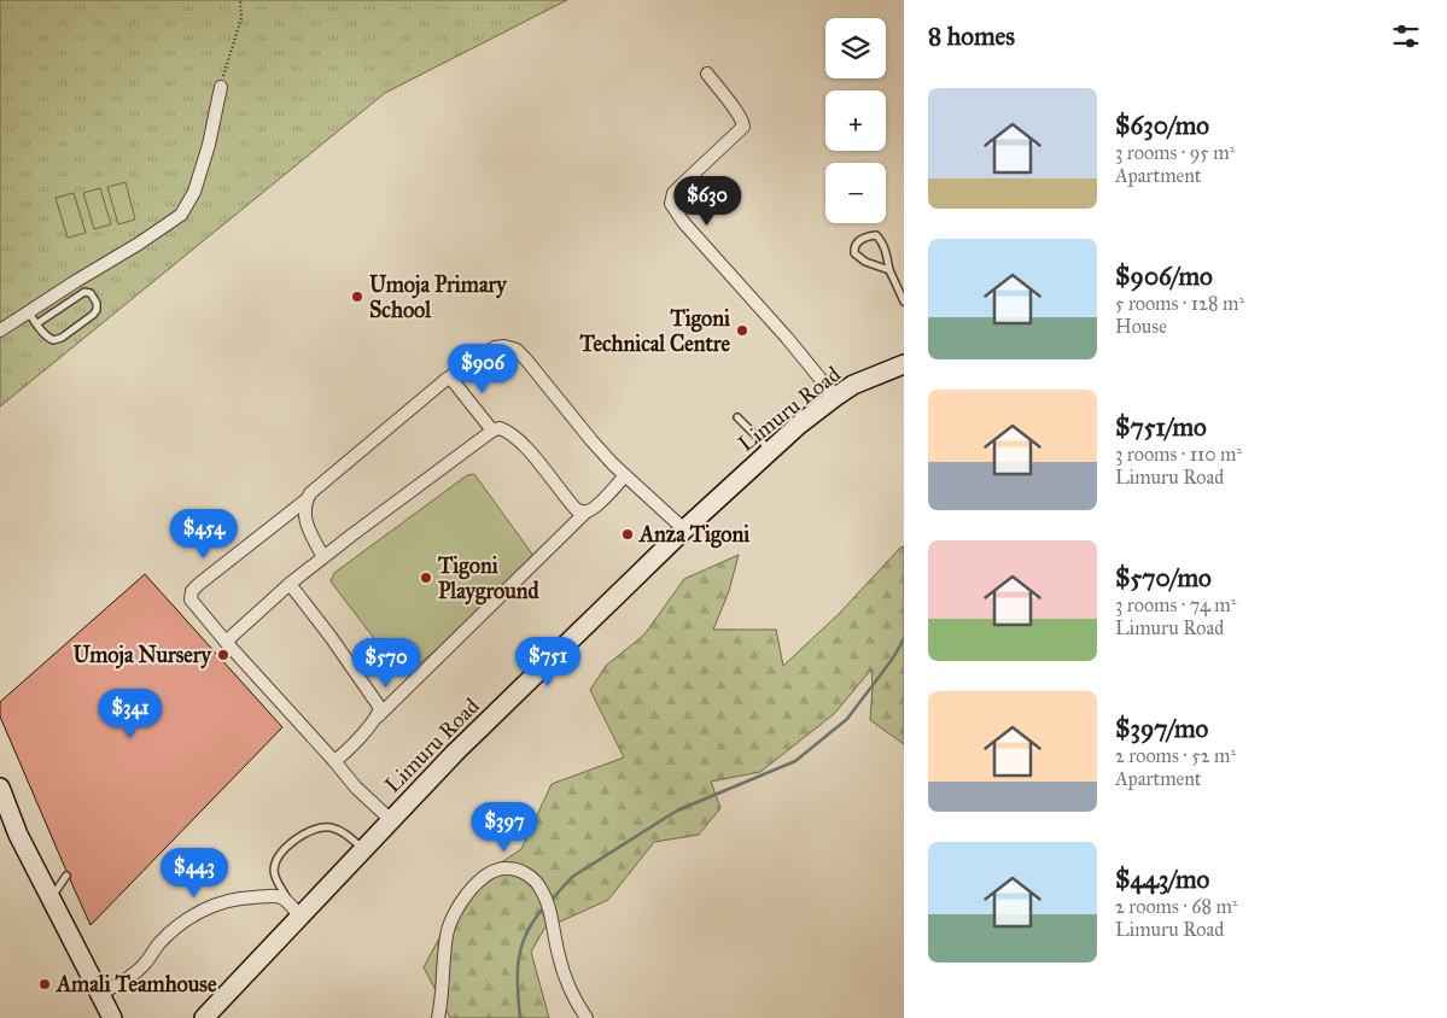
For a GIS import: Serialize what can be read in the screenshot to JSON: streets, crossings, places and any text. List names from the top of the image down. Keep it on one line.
{"streets":{"main road":["Limuru Road"]},"places":["Umoja Primary School","Tigoni Technical Centre","Anza Tigoni","Tigoni Playground","Umoja Nursery","Amali Teamhouse"],"page":{"heading":"8 homes","map_buttons":["+","−"],"list":[{"name":"$630/mo","note":"3 rooms · 95 m² · Apartment"},{"name":"$906/mo","note":"5 rooms · 128 m² · House"},{"name":"$751/mo","note":"3 rooms · 110 m² · Limuru Road"},{"name":"$570/mo","note":"3 rooms · 74 m² · Limuru Road"},{"name":"$397/mo","note":"2 rooms · 52 m² · Apartment"},{"name":"$443/mo","note":"2 rooms · 68 m² · Limuru Road"}],"price":["$630","$906","$454","$751","$570","$341","$397","$443"]}}
